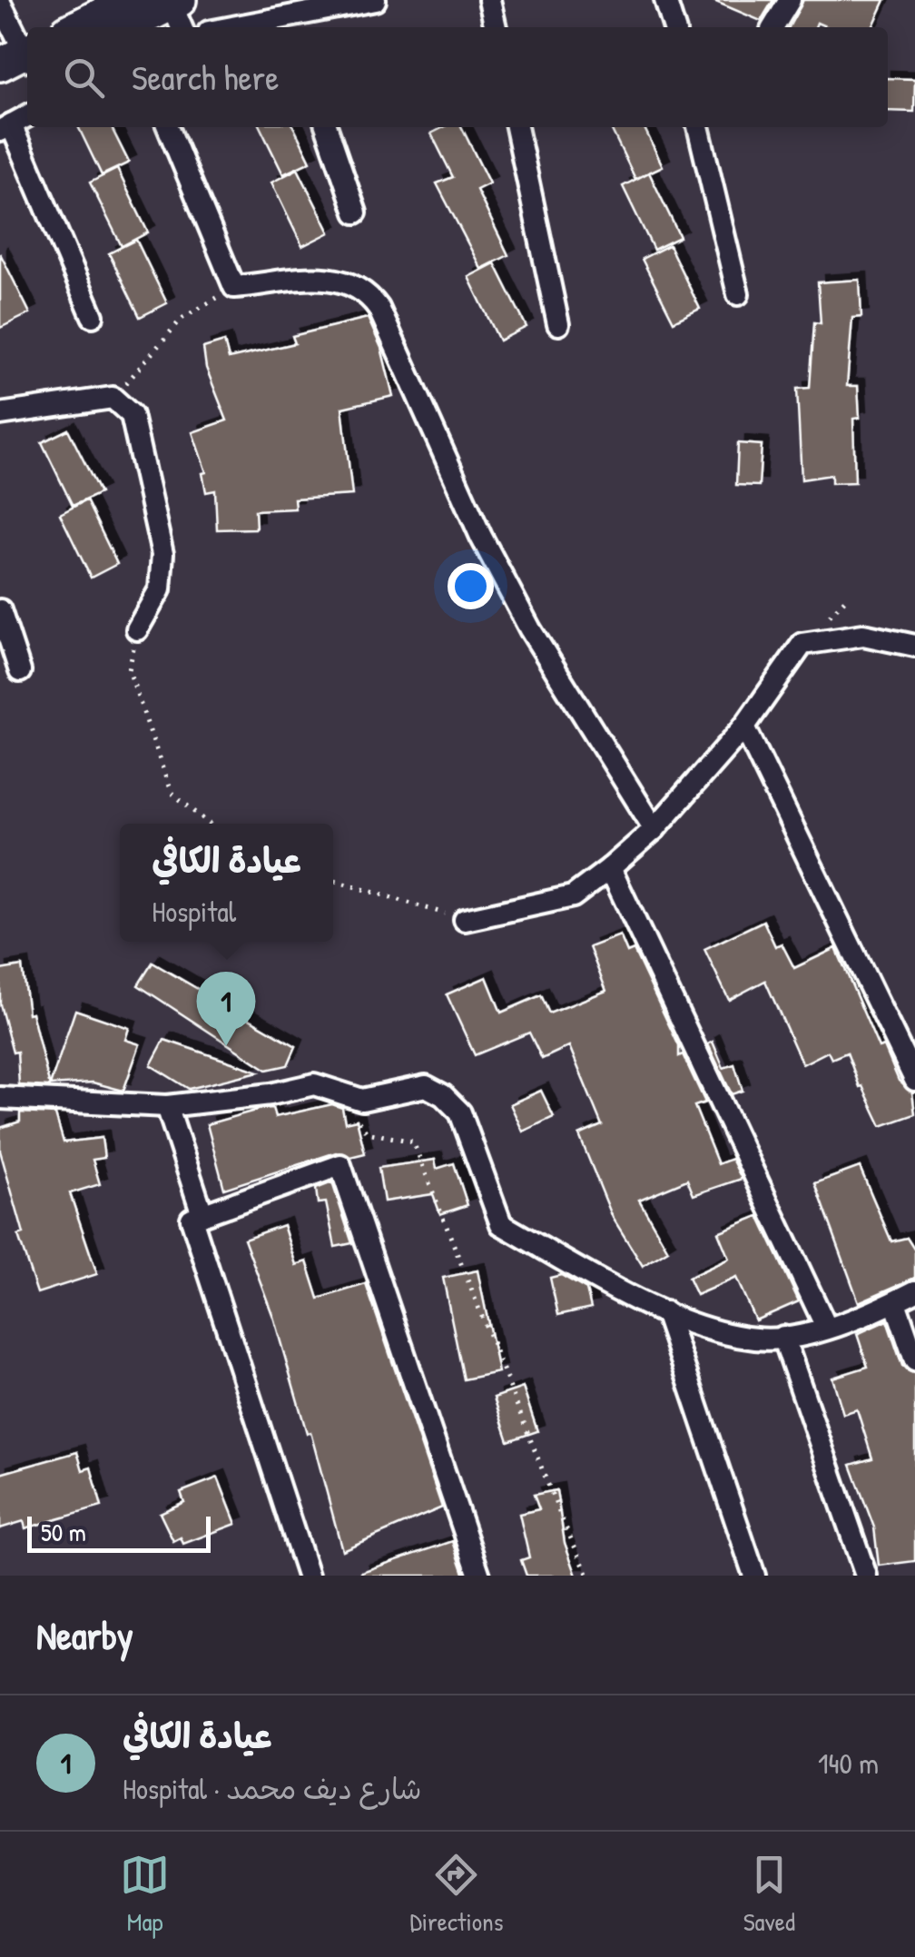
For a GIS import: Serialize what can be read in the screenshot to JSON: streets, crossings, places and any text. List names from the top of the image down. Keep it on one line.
{"scale_bar":"50 m","page":{"search":"Search here","popup":["عيادة الكافي","Hospital"],"pins":"1","scale":"50 m","heading":"Nearby","list":[{"mark":"1","name":"عيادة الكافي","note":"Hospital · شارع ديف محمد","value":"140 m"}],"nav":["Map","Directions","Saved"]}}
